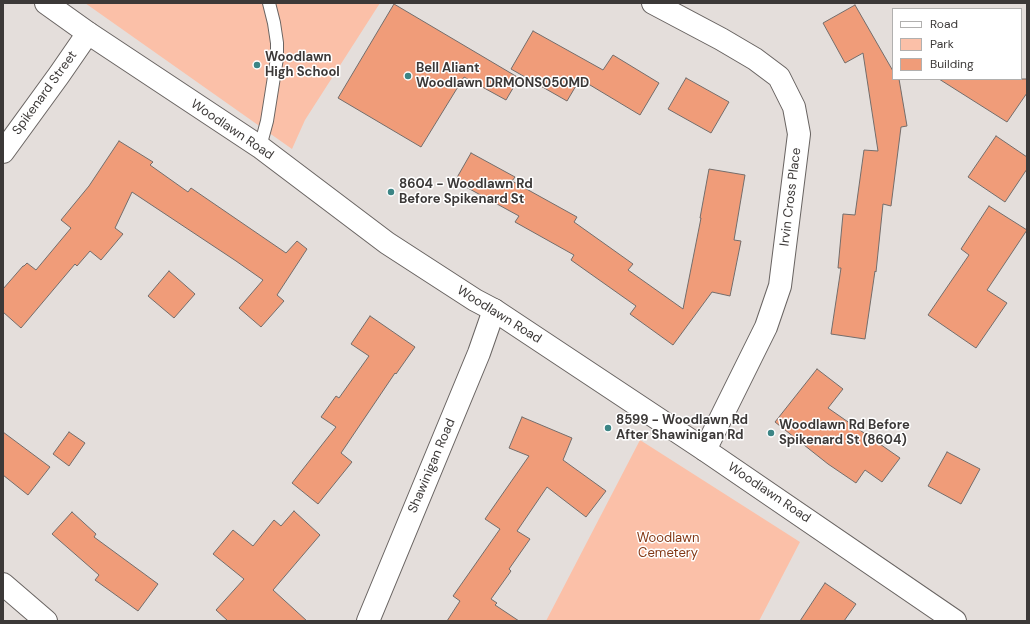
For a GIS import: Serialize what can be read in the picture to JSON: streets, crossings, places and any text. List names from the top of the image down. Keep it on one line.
{"streets":{"street":["Spikenard Street","Woodlawn Road","Irvin Cross Place","Shawinigan Road"]},"crossings":[["Spikenard Street","Woodlawn Road"],["Woodlawn Road","Irvin Cross Place"],["Woodlawn Road","Shawinigan Road"]],"parks":["Woodlawn Cemetery"],"places":["Woodlawn High School","Bell Aliant Woodlawn DRMONS050MD","8604 - Woodlawn Rd Before Spikenard St","8599 - Woodlawn Rd After Shawinigan Rd","Woodlawn Rd Before Spikenard St (8604)"],"legend":["Road","Park","Building"]}
